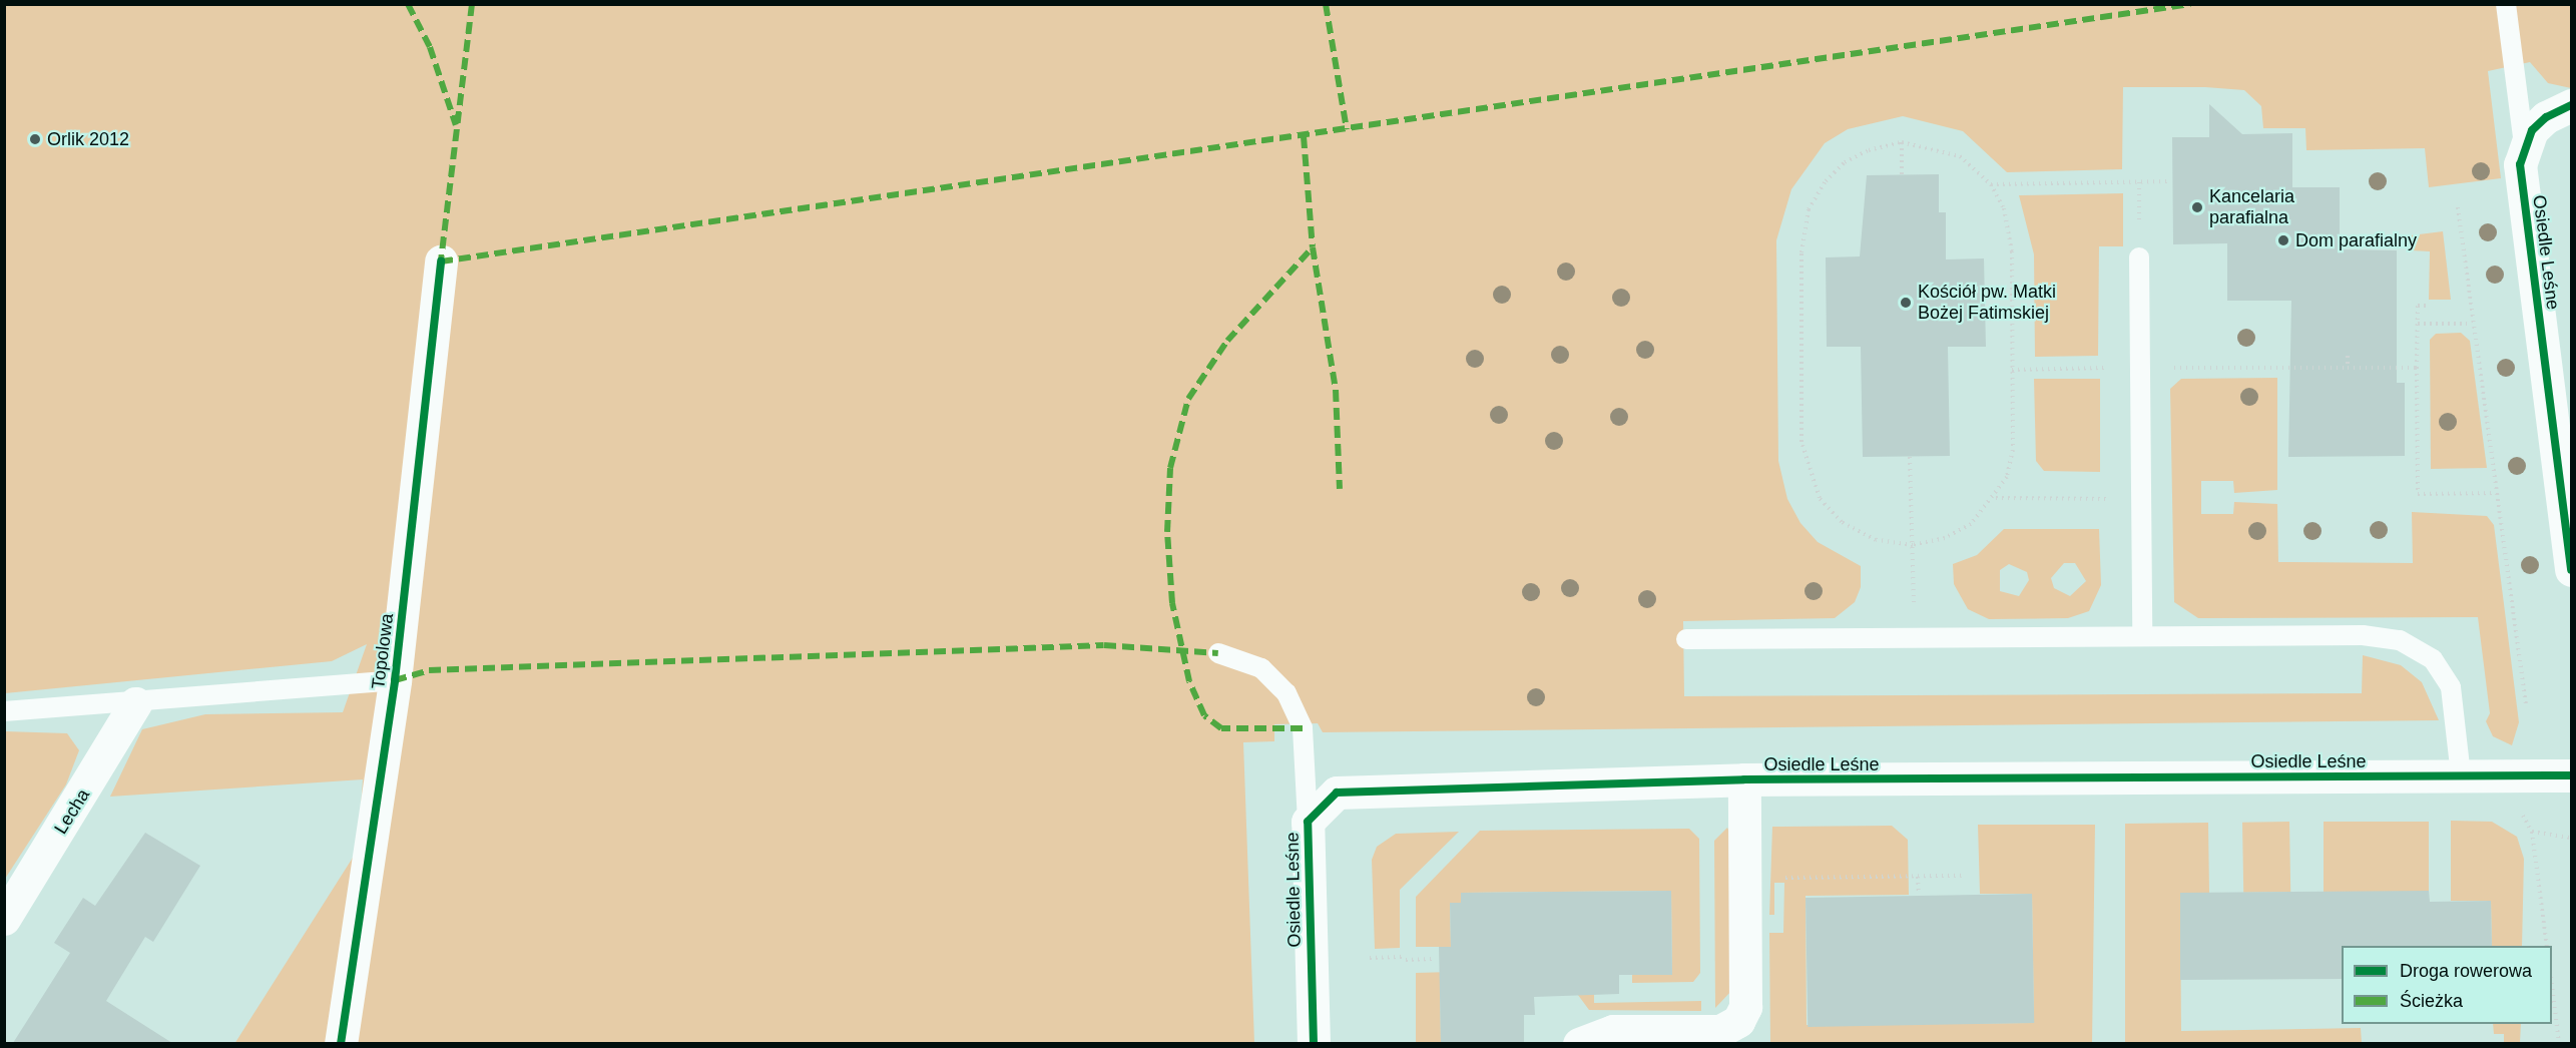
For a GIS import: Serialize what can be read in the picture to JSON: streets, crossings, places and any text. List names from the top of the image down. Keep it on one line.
{"streets":{"street":["Osiedle Leśne","Topolowa","Lecha"]},"places":["Orlik 2012","Kancelaria parafialna","Dom parafialny","Kościół pw. Matki Bożej Fatimskiej"],"legend":["Droga rowerowa","Ścieżka"]}
